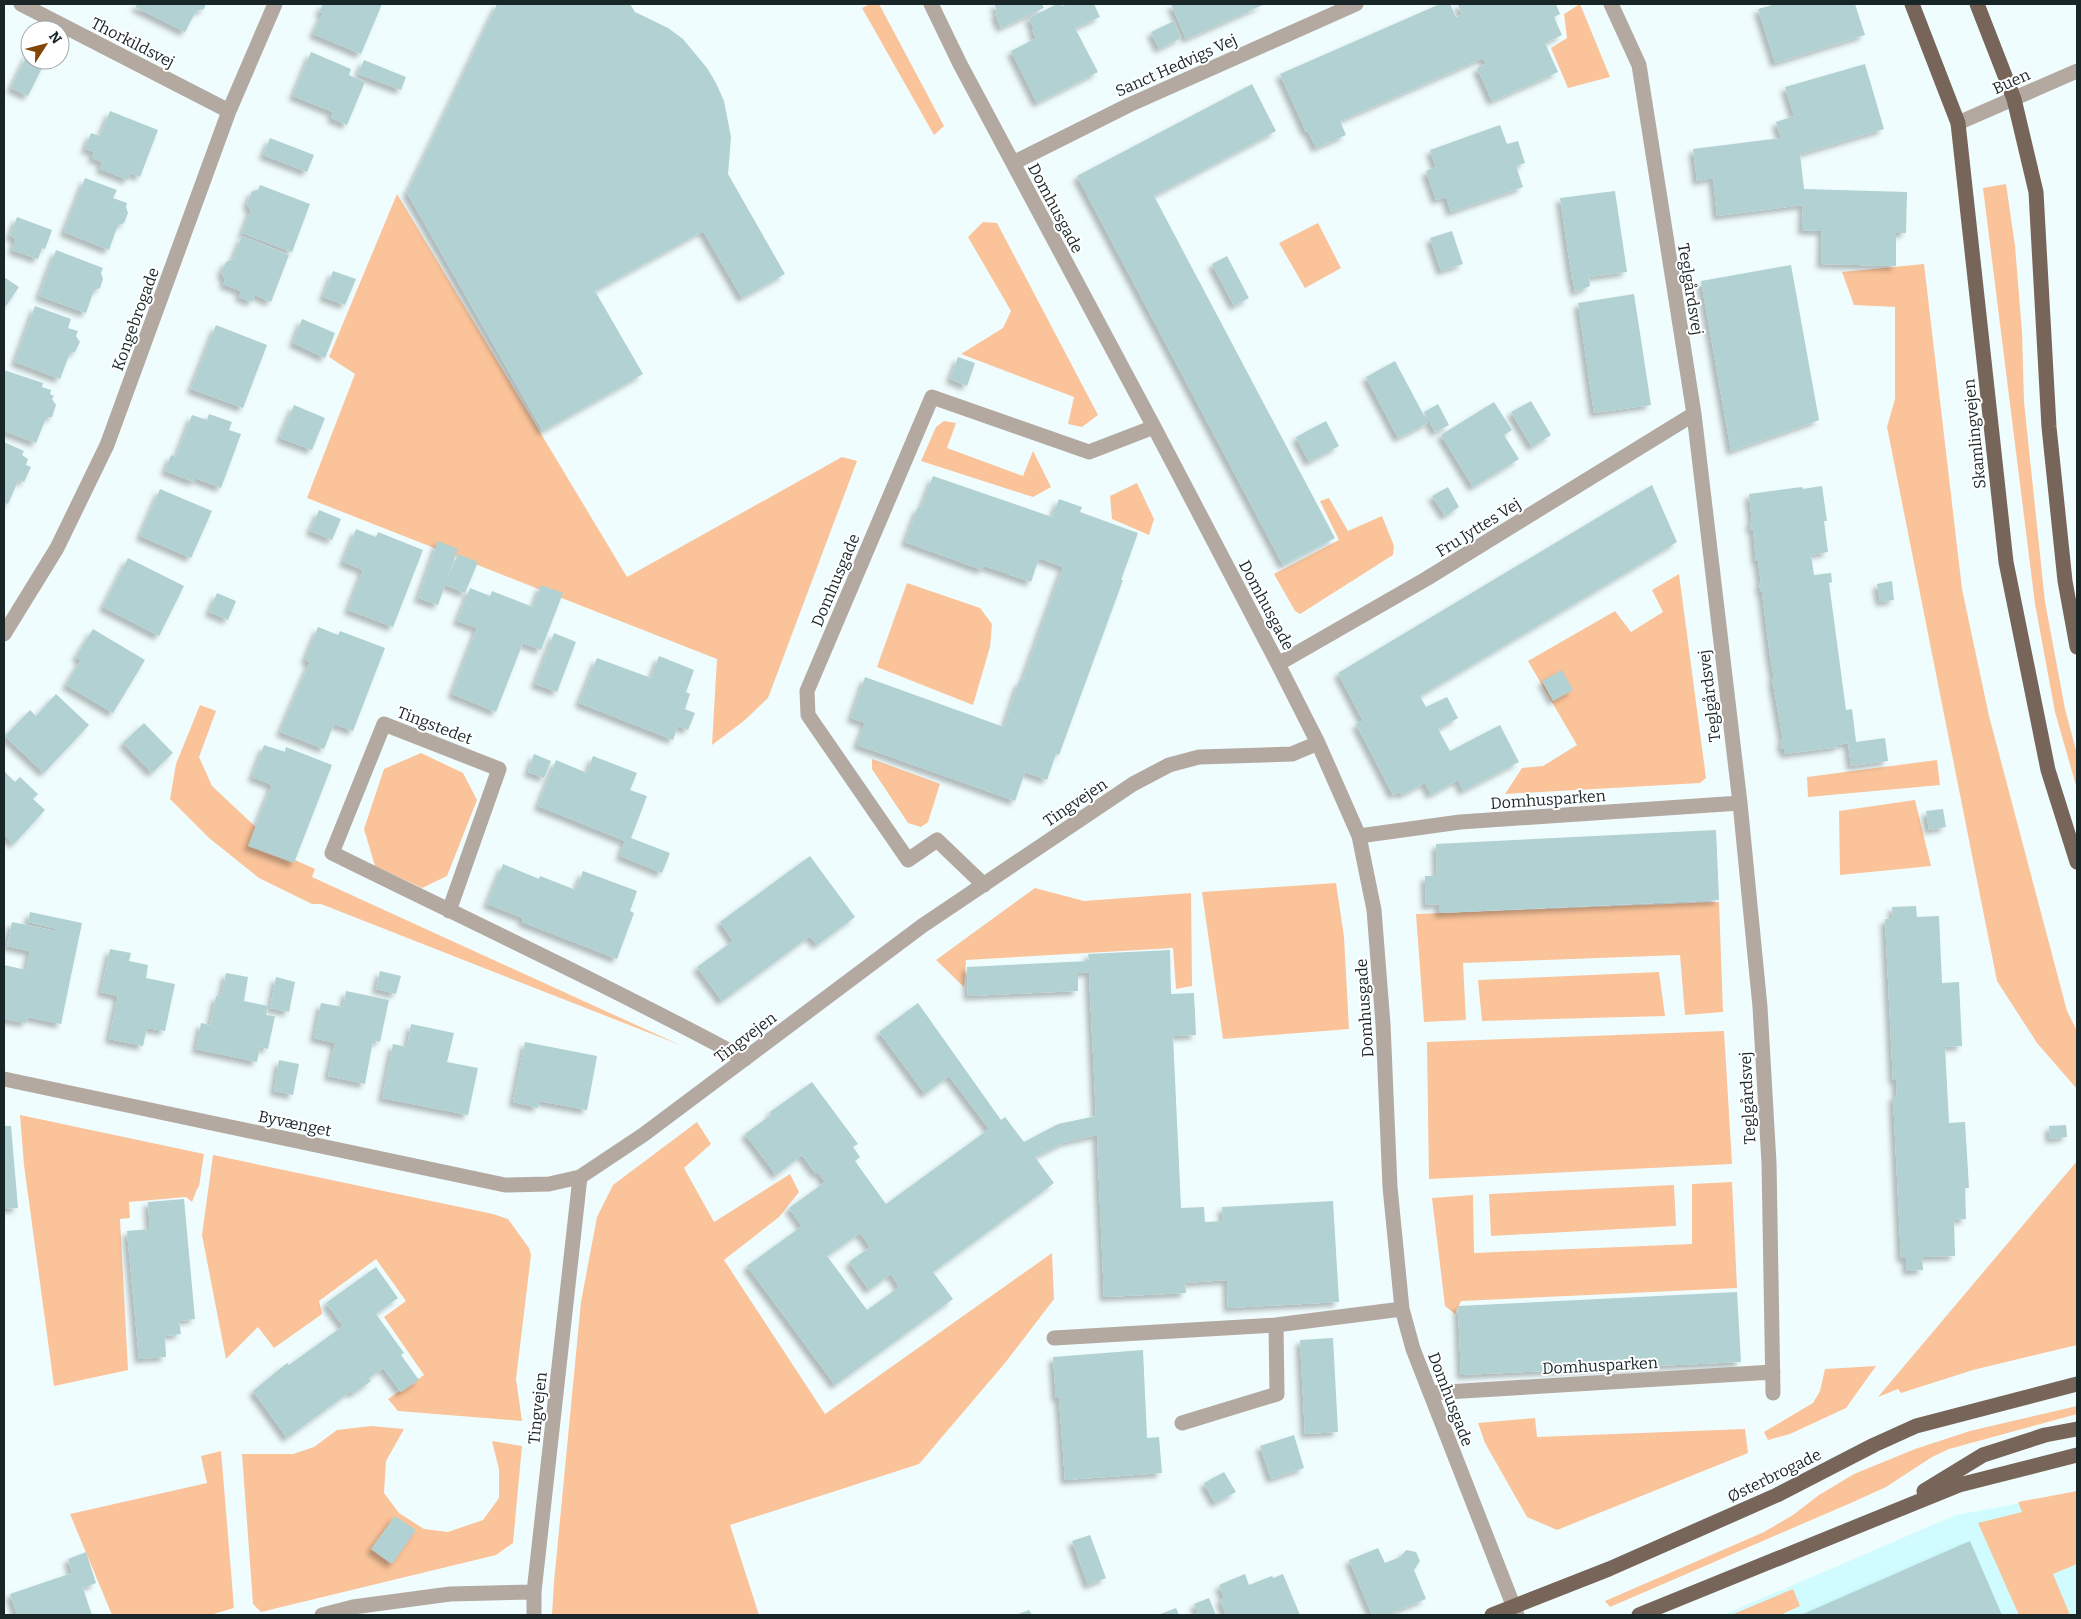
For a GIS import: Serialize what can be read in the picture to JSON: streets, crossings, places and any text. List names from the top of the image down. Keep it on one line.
{"streets":{"main road":["Skamlingvejen","Østerbrogade"],"street":["Thorkildsvej","Sanct Hedvigs Vej","Buen","Domhusgade","Teglgårdsvej","Kongebrogade","Fru Jyttes Vej","Tingstedet","Domhusparken","Tingvejen","Byvænget"]},"crossings":[["Thorkildsvej","Kongebrogade"],["Sanct Hedvigs Vej","Domhusgade"],["Buen","Skamlingvejen"],["Domhusgade","Fru Jyttes Vej"],["Domhusgade","Domhusparken"],["Domhusgade","Tingvejen"],["Domhusgade","Østerbrogade"],["Teglgårdsvej","Fru Jyttes Vej"],["Teglgårdsvej","Domhusparken"],["Tingstedet","Tingvejen"],["Tingvejen","Byvænget"]],"north":"top right"}
